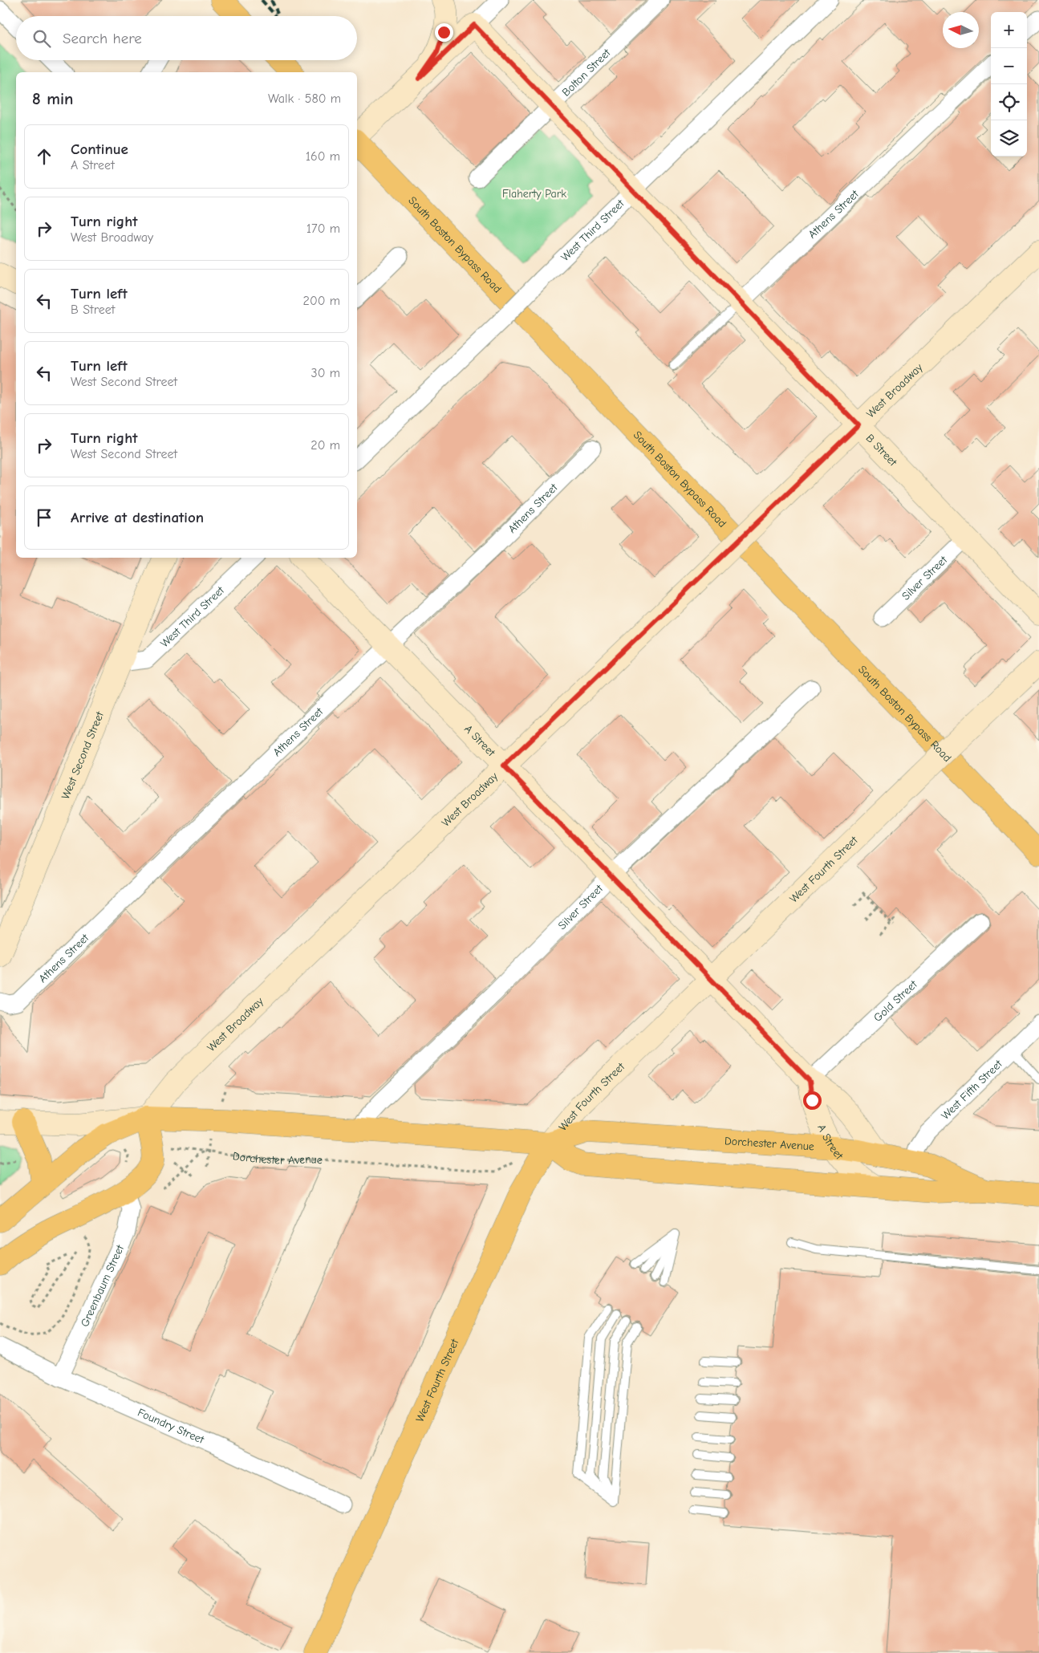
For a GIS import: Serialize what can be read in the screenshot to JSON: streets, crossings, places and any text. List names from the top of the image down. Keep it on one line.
{"streets":{"main road":["South Boston Bypass Road","West Broadway","B Street","A Street","West Second Street","West Fourth Street","Dorchester Avenue"],"street":["Bolton Street","Athens Street","West Third Street","Silver Street","Gold Street","West Fifth Street","Greenbaum Street","Foundry Street"]},"crossings":[["Bolton Street","B Street"],["Athens Street","B Street"],["Athens Street","A Street"],["West Third Street","B Street"],["West Third Street","West Second Street"],["West Broadway","B Street"],["West Broadway","A Street"],["West Broadway","Dorchester Avenue"],["B Street","Silver Street"],["Silver Street","A Street"],["Silver Street","Dorchester Avenue"],["A Street","West Fourth Street"],["A Street","Gold Street"],["A Street","Dorchester Avenue"],["West Fourth Street","Dorchester Avenue"],["West Fifth Street","Dorchester Avenue"],["Greenbaum Street","Foundry Street"]],"parks":["Flaherty Park"],"north":"left","page":{"map_buttons":["+","−"],"search":"Search here","heading":["8 min","Walk · 580 m"],"list":[["Continue","A Street","160 m"],["Turn right","West Broadway","170 m"],["Turn left","B Street","200 m"],["Turn left","West Second Street","30 m"],["Turn right","West Second Street","20 m"],"Arrive at destination"]}}
